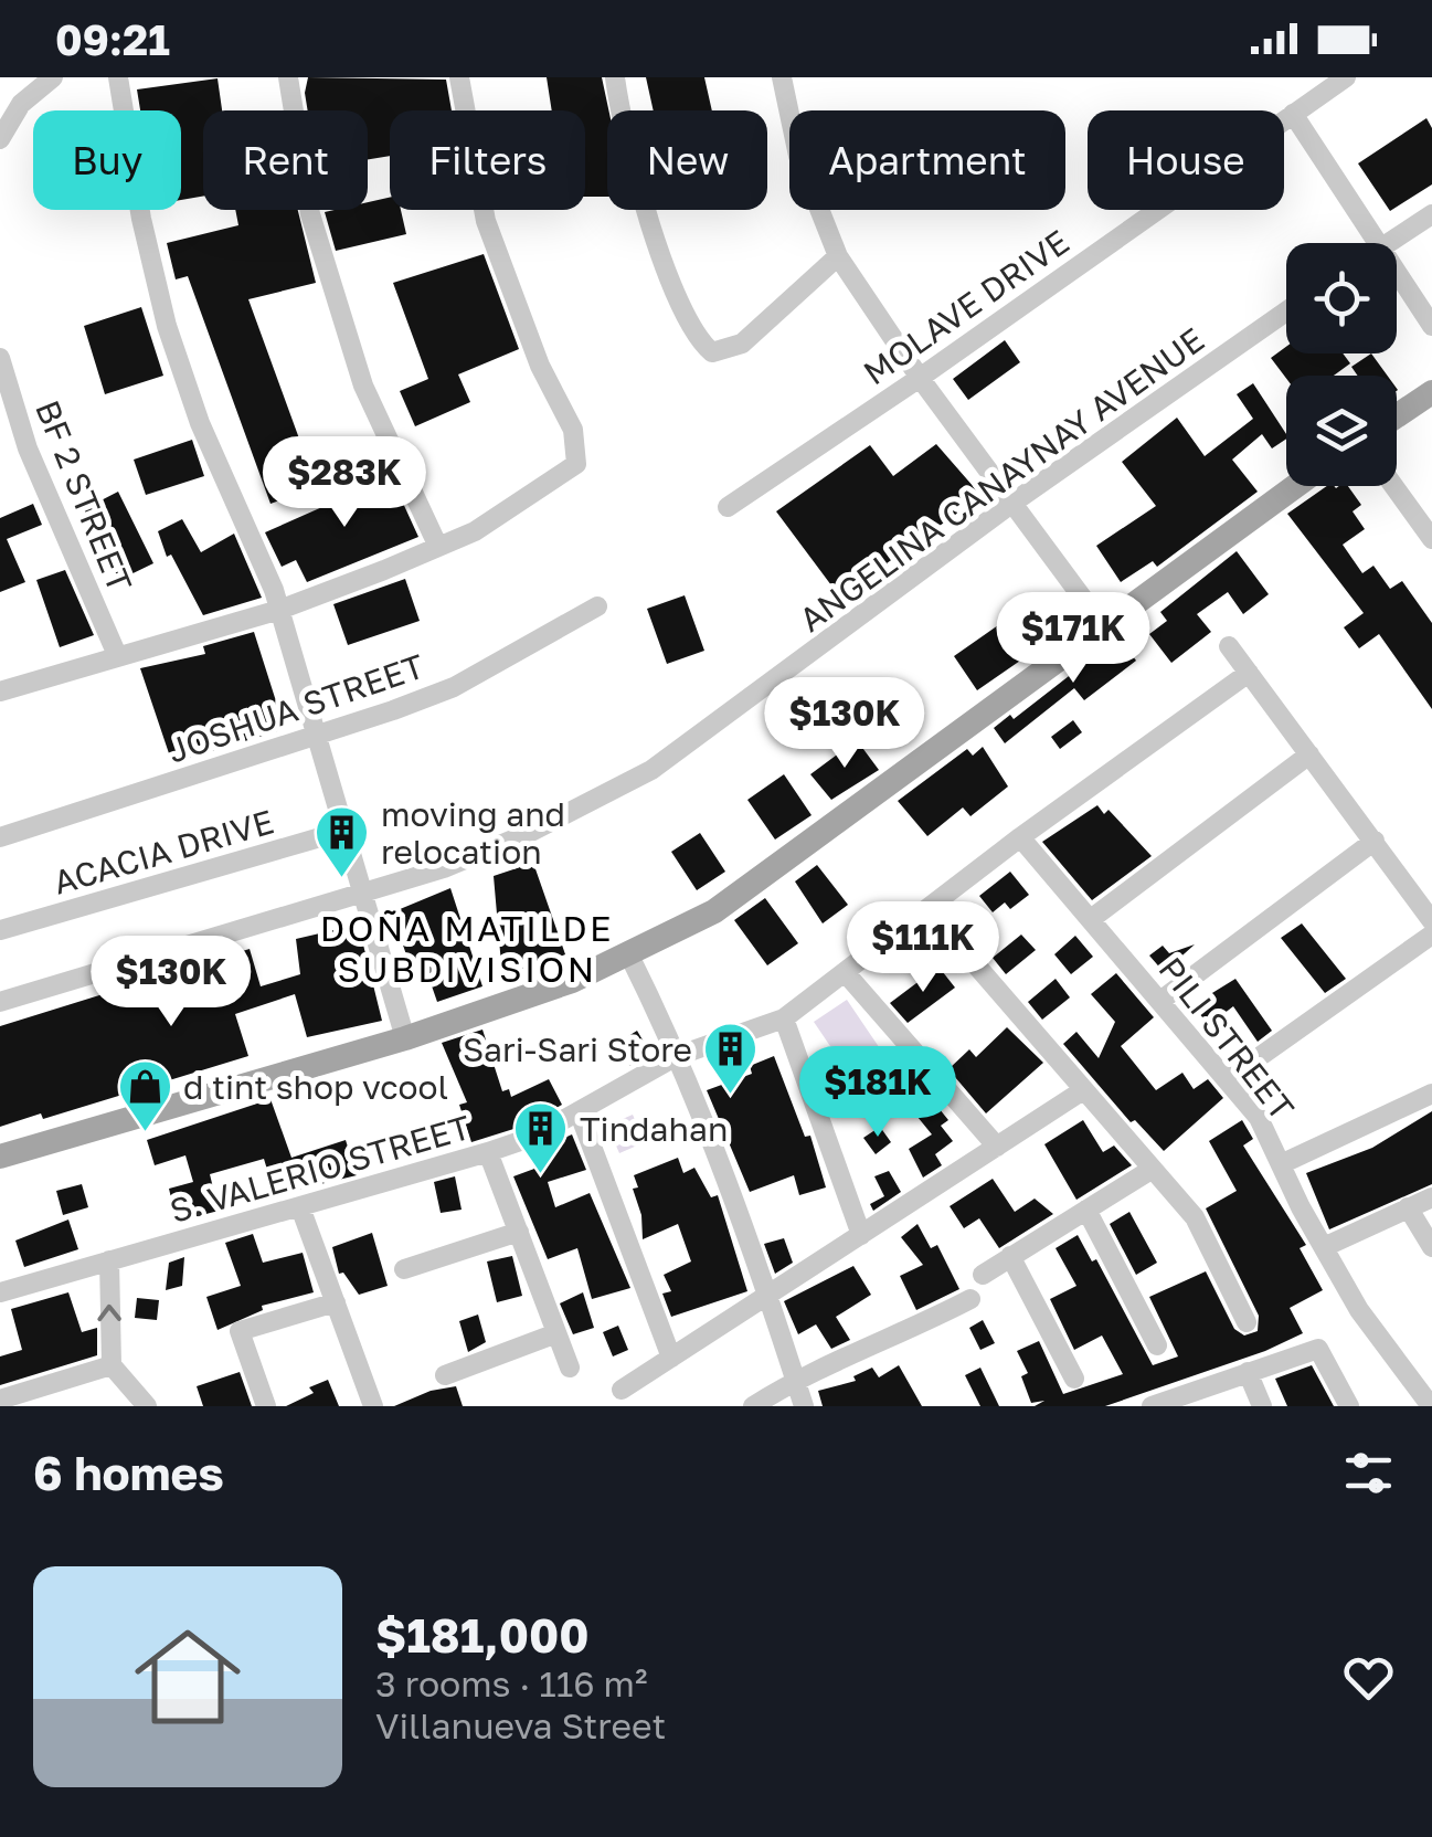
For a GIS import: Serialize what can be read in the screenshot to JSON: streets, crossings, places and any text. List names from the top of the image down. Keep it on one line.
{"streets":{"street":["MOLAVE DRIVE","ANGELINA CANAYNAY AVENUE","BF 2 STREET","JOSHUA STREET","ACACIA DRIVE","PILI STREET","S. VALERIO STREET"]},"crossings":[["PILI STREET","S. VALERIO STREET"]],"districts":["DOÑA MATILDE SUBDIVISION"],"places":{"building":["moving and relocation","Sari-Sari Store","Tindahan"],"shop":["d tint shop vcool"]},"page":{"status":"09:21","chip":["Buy","Rent","Filters","New","Apartment","House"],"price":["$283K","$171K","$130K","$111K","$130K","$181K"],"heading":"6 homes","list":[{"name":"$181,000","note":"3 rooms · 116 m² · Villanueva Street"}]}}
